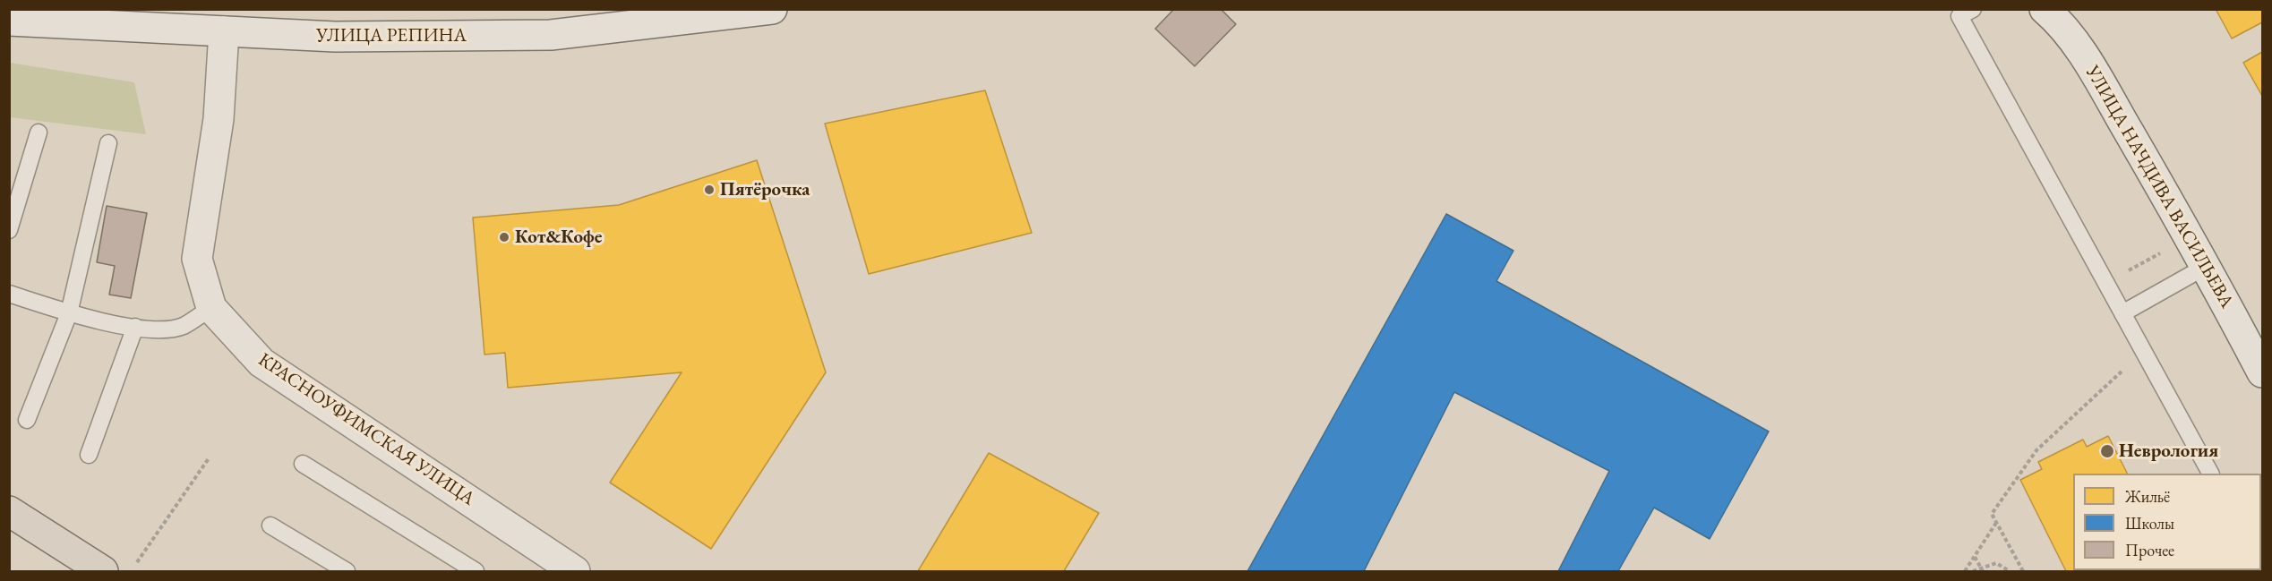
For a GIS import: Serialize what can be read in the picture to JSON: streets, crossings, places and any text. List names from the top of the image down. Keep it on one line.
{"streets":{"street":["УЛИЦА РЕПИНА","УЛИЦА НАЧДИВА ВАСИЛЬЕВА","КРАСНОУФИМСКАЯ УЛИЦА"]},"crossings":[["УЛИЦА РЕПИНА","КРАСНОУФИМСКАЯ УЛИЦА"]],"places":["Пятёрочка","Кот&Кофе","Неврология"],"legend":["Жильё","Школы","Прочее"]}
